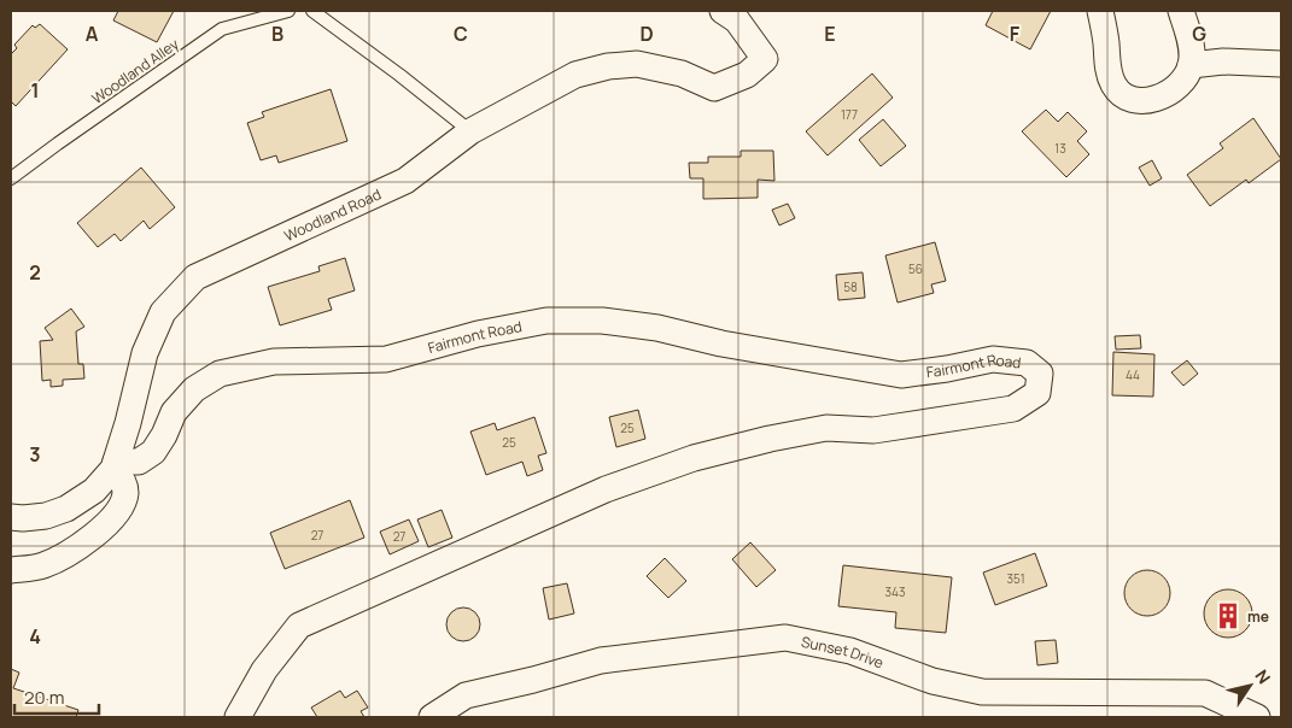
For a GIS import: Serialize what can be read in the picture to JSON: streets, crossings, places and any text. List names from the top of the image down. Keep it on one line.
{"streets":{"street":["Woodland Road","Fairmont Road","Sunset Drive"],"lane":["Woodland Alley"]},"crossings":[["Woodland Road","Fairmont Road"]],"places":{"building":["me"]},"house_numbers":["177","13","56","58","44","25","25","27","27","351","343"],"scale_bar":"20 m","north":"top right","grid":{"columns":["A","B","C","D","E","F","G"],"rows":["1","2","3","4"]}}
